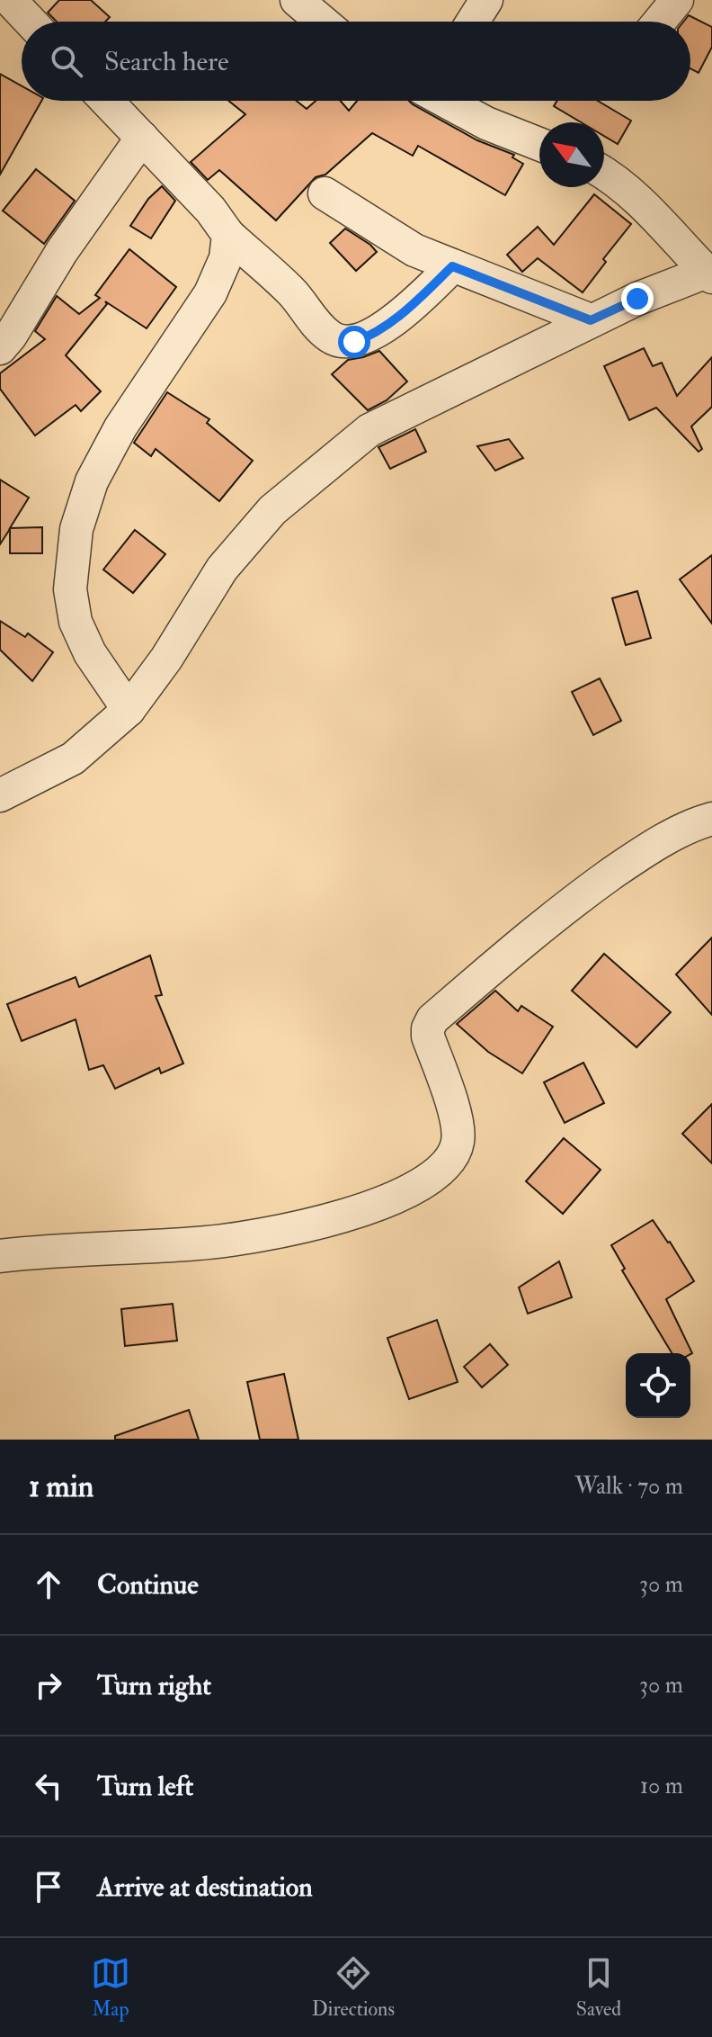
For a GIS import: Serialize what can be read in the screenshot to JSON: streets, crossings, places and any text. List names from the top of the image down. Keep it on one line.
{"north":"top left","page":{"search":"Search here","heading":["1 min","Walk · 70 m"],"list":[["Continue","30 m"],["Turn right","30 m"],["Turn left","10 m"],"Arrive at destination"],"nav":["Map","Directions","Saved"]}}
